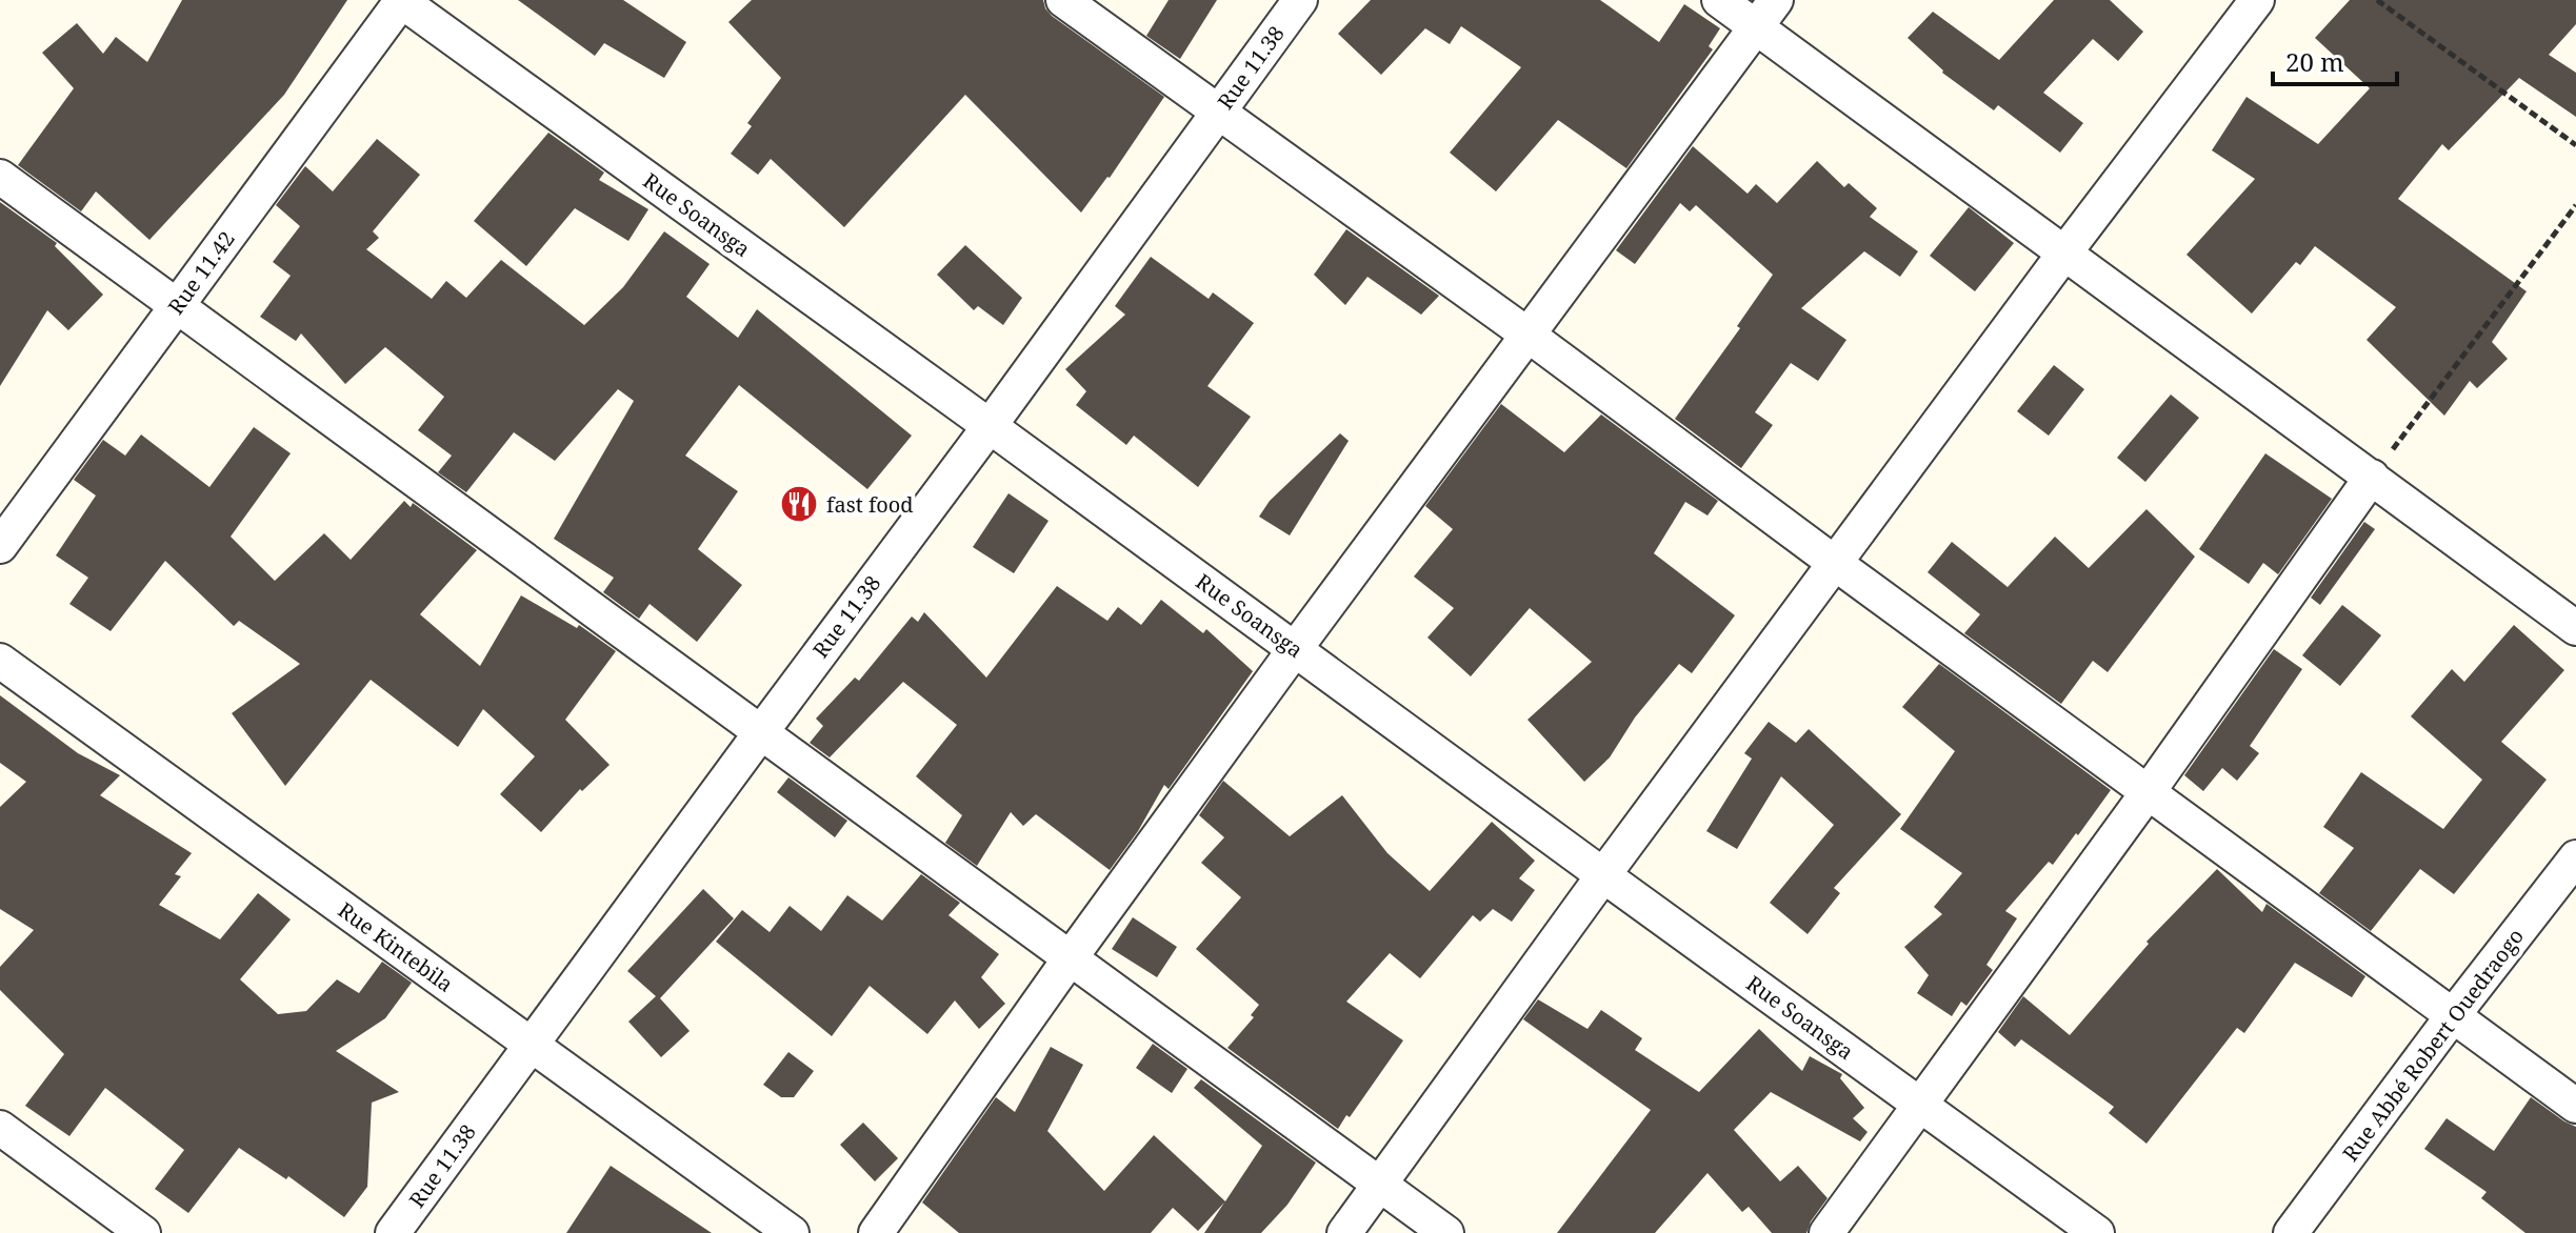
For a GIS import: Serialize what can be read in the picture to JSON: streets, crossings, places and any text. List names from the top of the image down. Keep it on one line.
{"streets":{"street":["Rue 11.38","Rue Soansga","Rue 11.42","Rue Kintebila","Rue Abbé Robert Ouedraogo"]},"crossings":[["Rue 11.38","Rue Soansga"],["Rue 11.38","Rue Kintebila"],["Rue Soansga","Rue 11.42"]],"places":{"restaurant":["fast food"]},"scale_bar":"20 m"}
